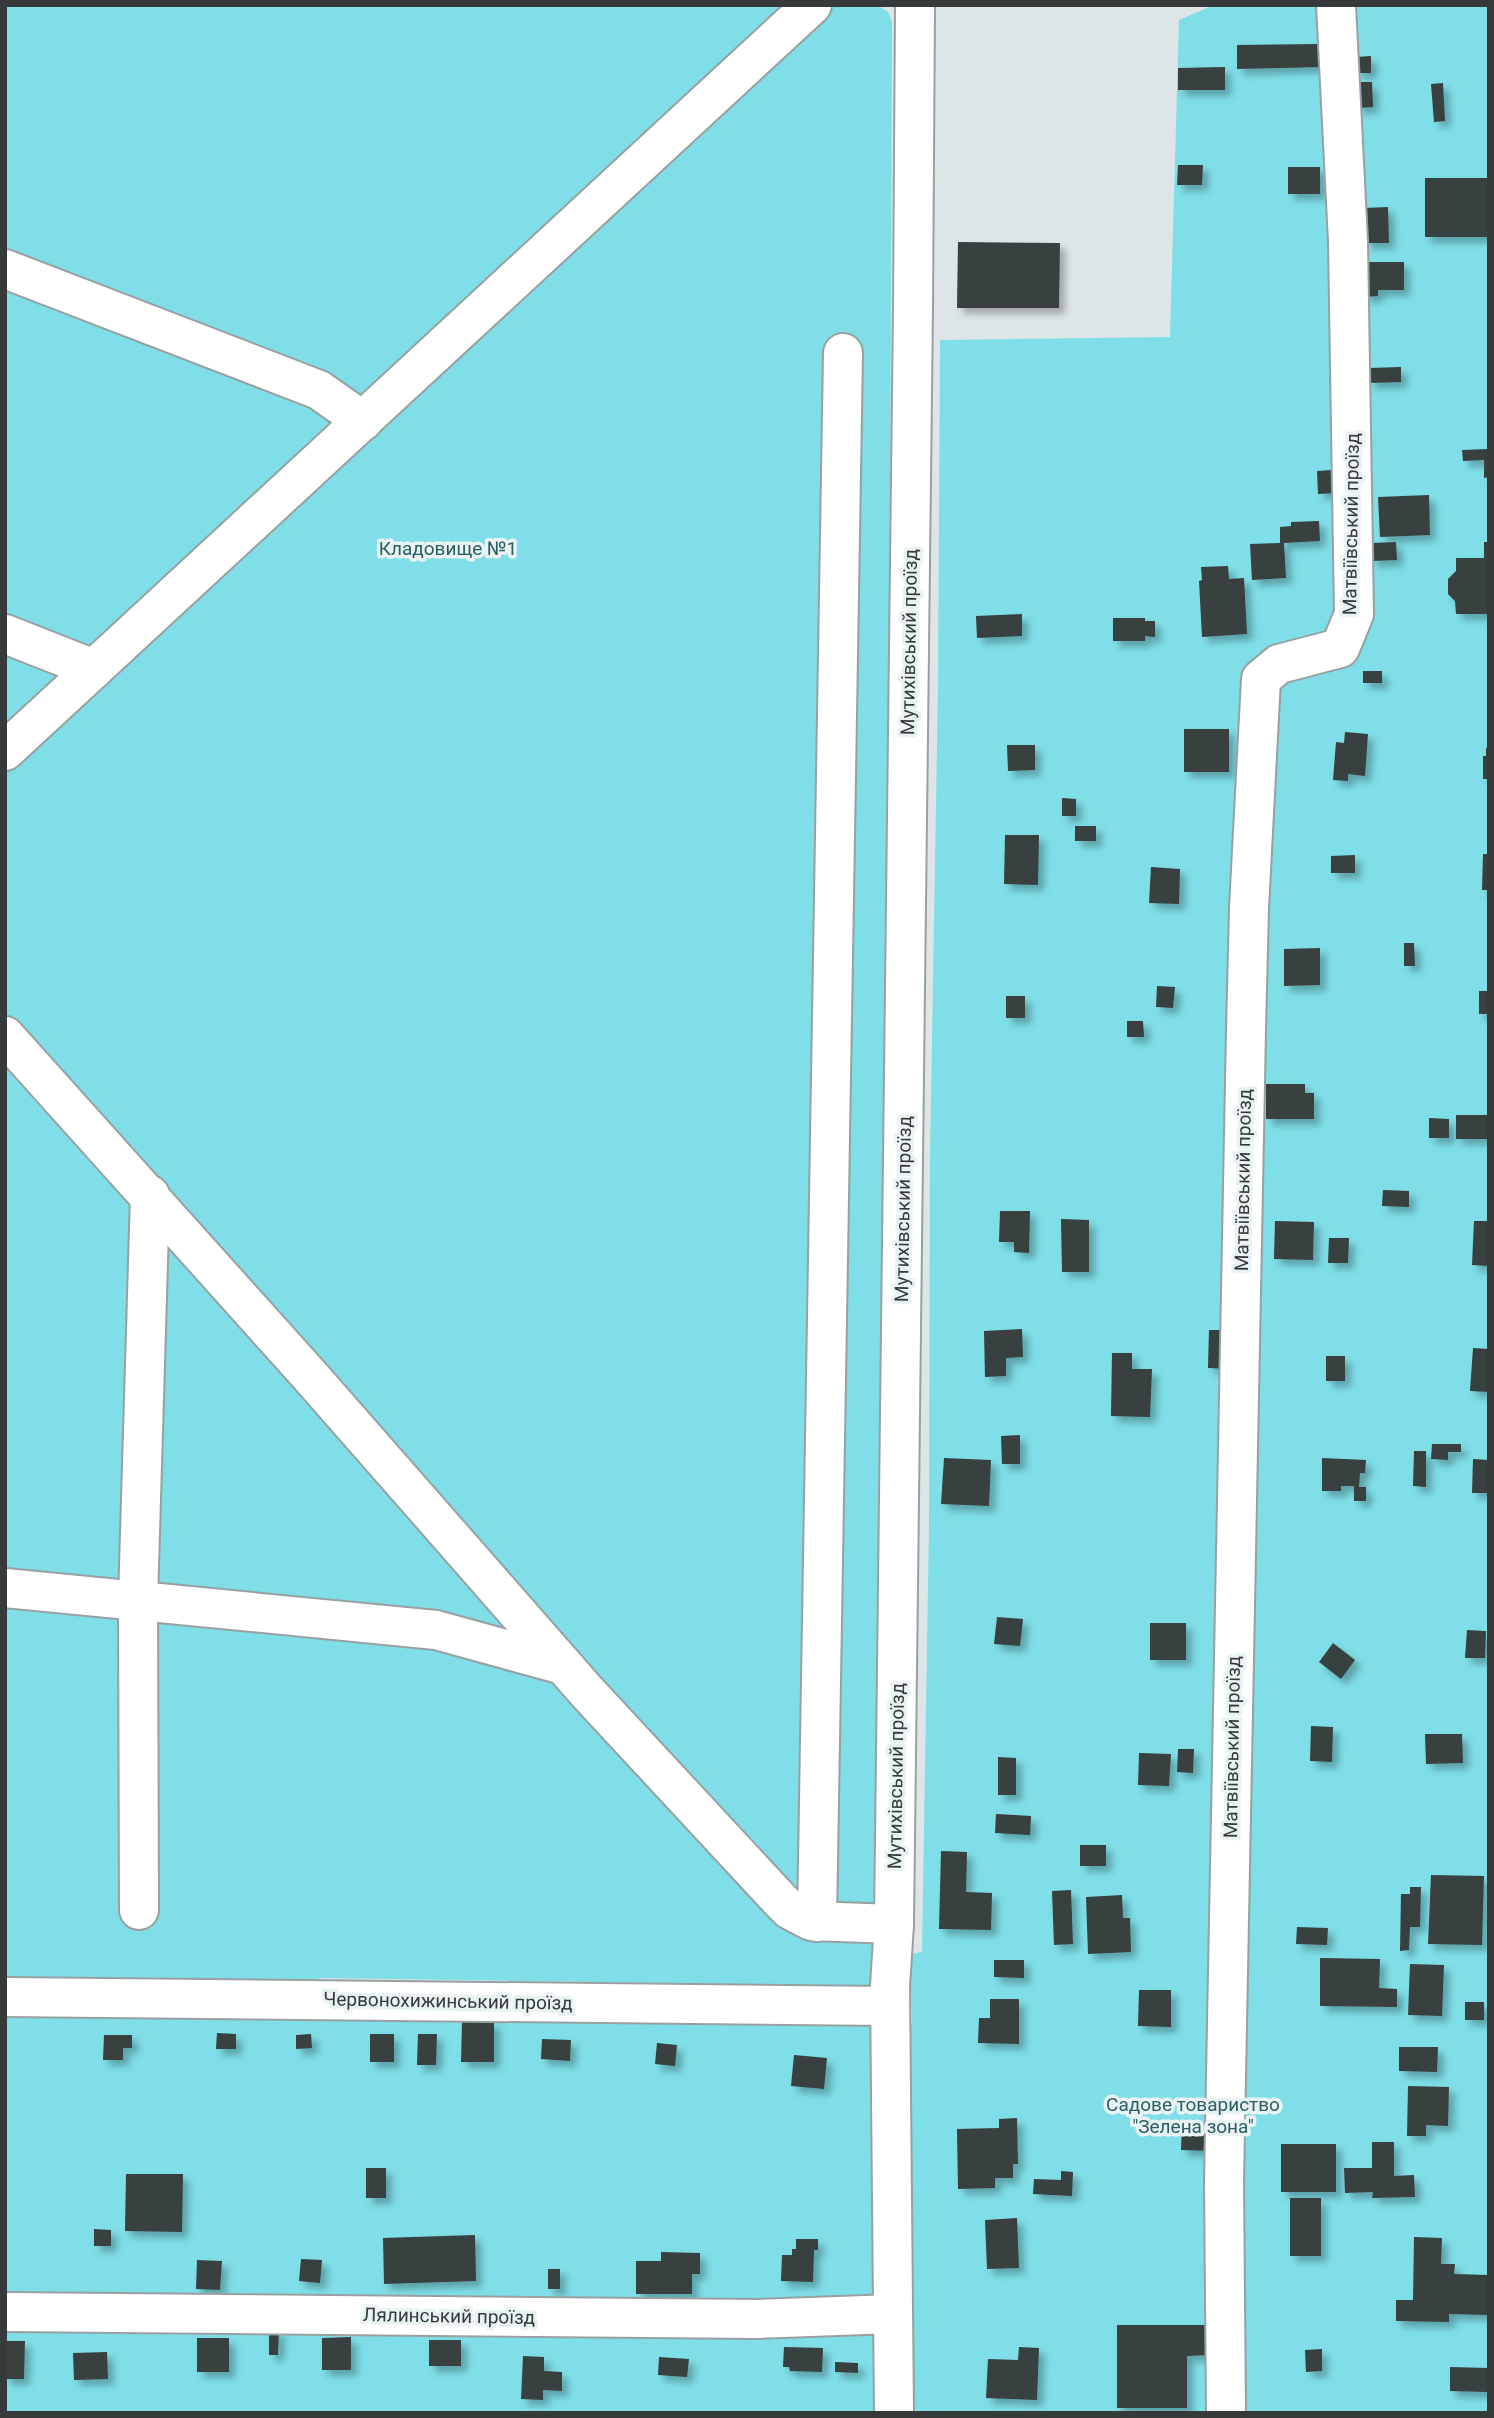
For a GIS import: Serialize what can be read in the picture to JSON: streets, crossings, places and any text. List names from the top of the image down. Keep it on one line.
{"streets":{"lane":["Матвіївський проїзд","Мутихівський проїзд","Червонохижинський проїзд","Лялинський проїзд"]},"crossings":[["Мутихівський проїзд","Червонохижинський проїзд"],["Мутихівський проїзд","Лялинський проїзд"]],"parks":["Кладовище №1","Садове товариство \"Зелена зона\""]}
